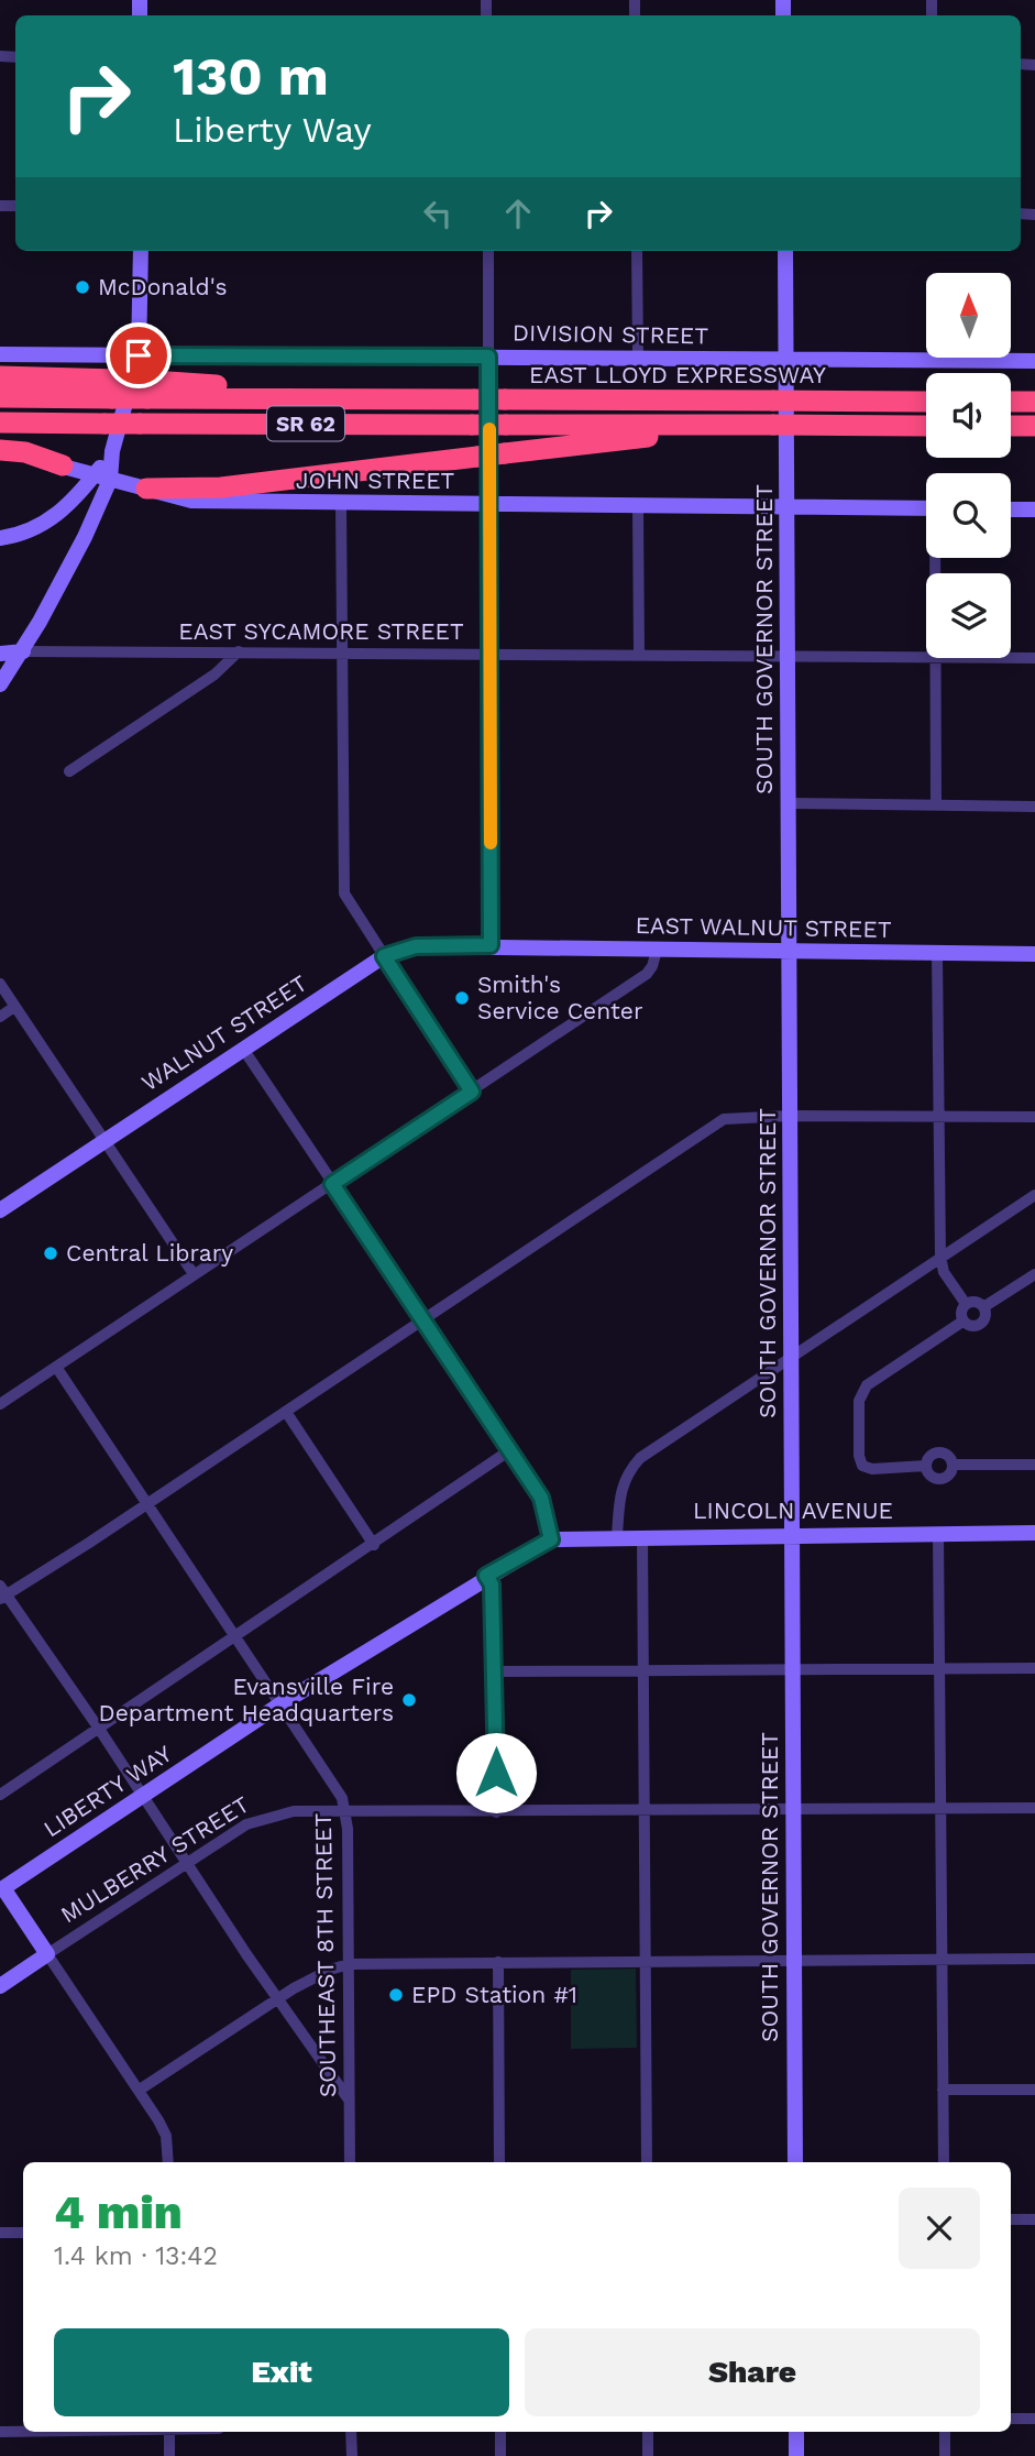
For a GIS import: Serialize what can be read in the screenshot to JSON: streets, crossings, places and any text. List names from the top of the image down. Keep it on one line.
{"streets":{"highway":["EAST LLOYD EXPRESSWAY","SR 62"],"main road":["DIVISION STREET","JOHN STREET","SOUTH GOVERNOR STREET","EAST WALNUT STREET","WALNUT STREET","LINCOLN AVENUE","LIBERTY WAY","MULBERRY STREET"],"street":["EAST SYCAMORE STREET","SOUTHEAST 8TH STREET"]},"crossings":[["DIVISION STREET","SOUTH GOVERNOR STREET"],["JOHN STREET","SOUTH GOVERNOR STREET"],["EAST SYCAMORE STREET","SOUTH GOVERNOR STREET"],["SOUTH GOVERNOR STREET","EAST WALNUT STREET"],["SOUTH GOVERNOR STREET","LINCOLN AVENUE"],["SOUTH GOVERNOR STREET","MULBERRY STREET"],["EAST WALNUT STREET","WALNUT STREET"],["LINCOLN AVENUE","LIBERTY WAY"],["LIBERTY WAY","SOUTHEAST 8TH STREET"],["MULBERRY STREET","SOUTHEAST 8TH STREET"]],"places":["McDonald's","Smith's Service Center","Central Library","Evansville Fire Department Headquarters","EPD Station #1"],"north":"top","page":{"turn":["130 m","Liberty Way"],"heading":["4 min","1.4 km · 13:42"],"buttons":["Exit","Share"]}}
